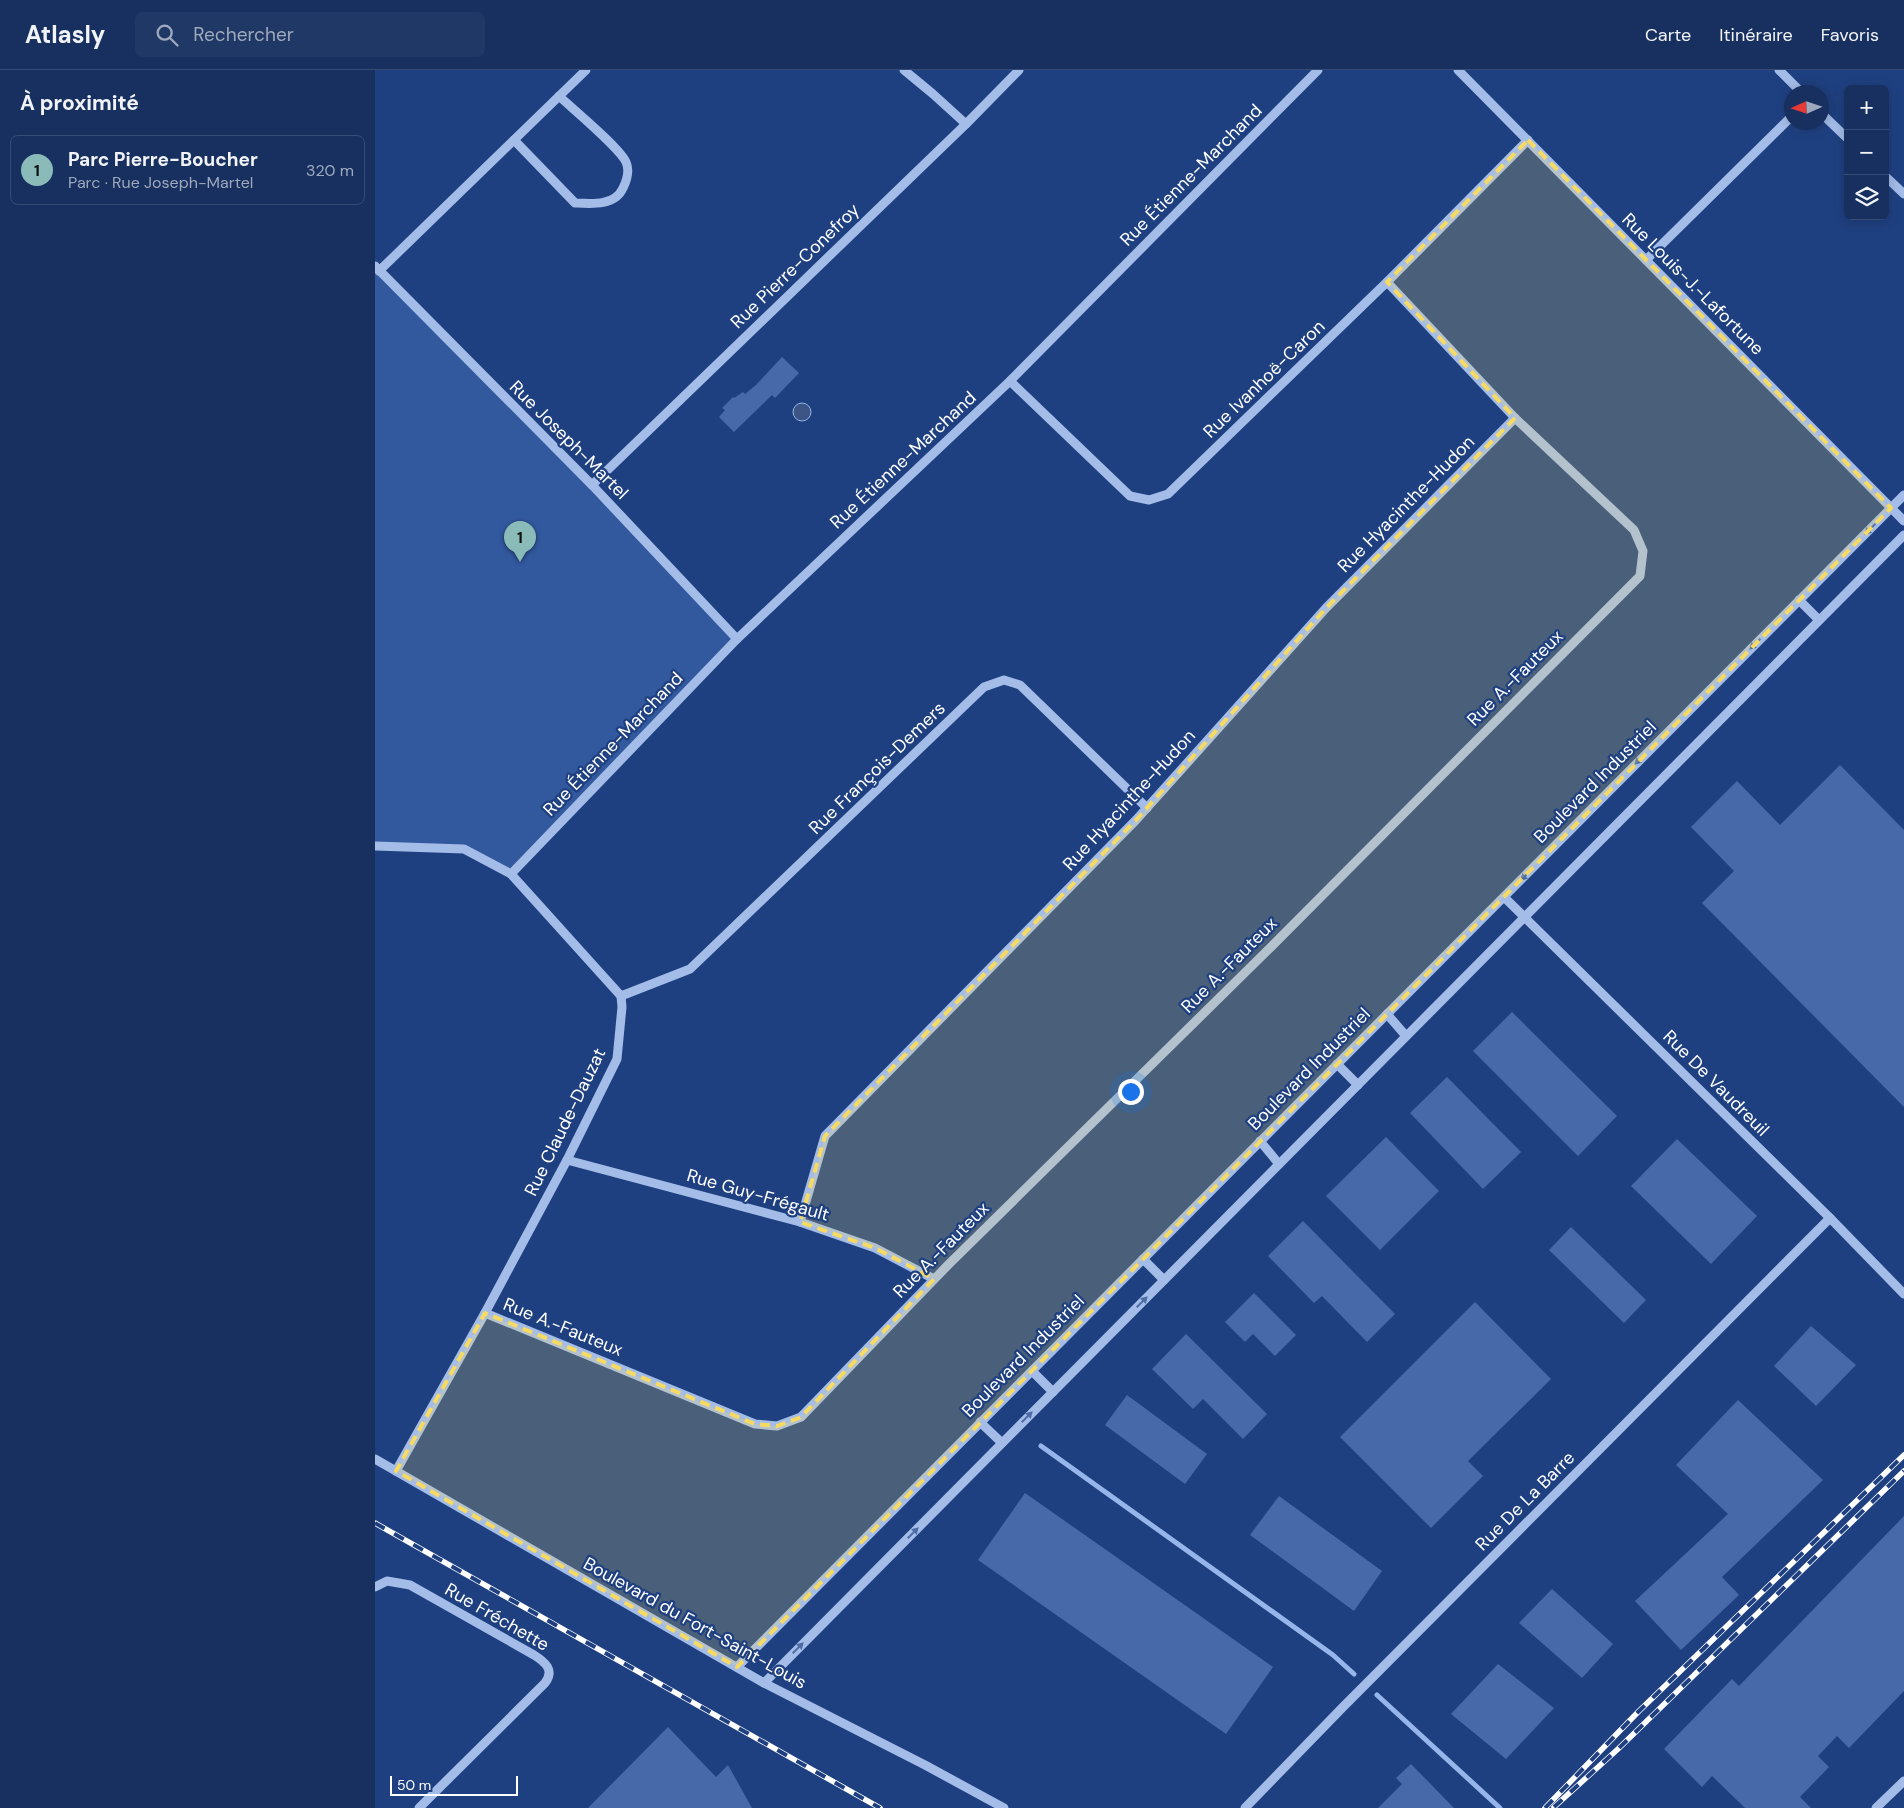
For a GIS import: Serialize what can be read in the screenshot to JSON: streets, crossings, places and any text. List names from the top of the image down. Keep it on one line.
{"streets":{"street":["Rue Étienne-Marchand","Rue Pierre-Conefroy","Rue Louis-J.-Lafortune","Rue Ivanhoë-Caron","Rue Joseph-Martel","Rue Hyacinthe-Hudon","Rue A.-Fauteux","Rue François-Demers","Boulevard Industriel","Rue De Vaudreuil","Rue Claude-Dauzat","Rue Guy-Frégault","Rue De La Barre","Rue Fréchette","Boulevard du Fort-Saint-Louis"]},"crossings":[["Rue Étienne-Marchand","Rue Ivanhoë-Caron"],["Rue Étienne-Marchand","Rue Joseph-Martel"],["Rue Pierre-Conefroy","Rue Joseph-Martel"],["Rue Louis-J.-Lafortune","Rue Ivanhoë-Caron"],["Rue Louis-J.-Lafortune","Boulevard Industriel"],["Rue Ivanhoë-Caron","Rue A.-Fauteux"],["Rue Hyacinthe-Hudon","Rue A.-Fauteux"],["Rue Hyacinthe-Hudon","Rue François-Demers"],["Rue Hyacinthe-Hudon","Rue Guy-Frégault"],["Rue A.-Fauteux","Rue Claude-Dauzat"],["Rue A.-Fauteux","Rue Guy-Frégault"],["Rue François-Demers","Rue Claude-Dauzat"],["Boulevard Industriel","Rue De Vaudreuil"],["Boulevard Industriel","Boulevard du Fort-Saint-Louis"],["Rue De Vaudreuil","Rue De La Barre"],["Rue Claude-Dauzat","Rue Guy-Frégault"],["Rue Claude-Dauzat","Boulevard du Fort-Saint-Louis"]],"scale_bar":"50 m","north":"left","page":{"header":"Atlasly","search":"Rechercher","nav":["Carte","Itinéraire","Favoris"],"heading":"À proximité","map_buttons":["+","−"],"list":[{"mark":"1","name":"Parc Pierre-Boucher","note":"Parc · Rue Joseph-Martel","value":"320 m"}],"pins":"1","scale":"50 m"}}
